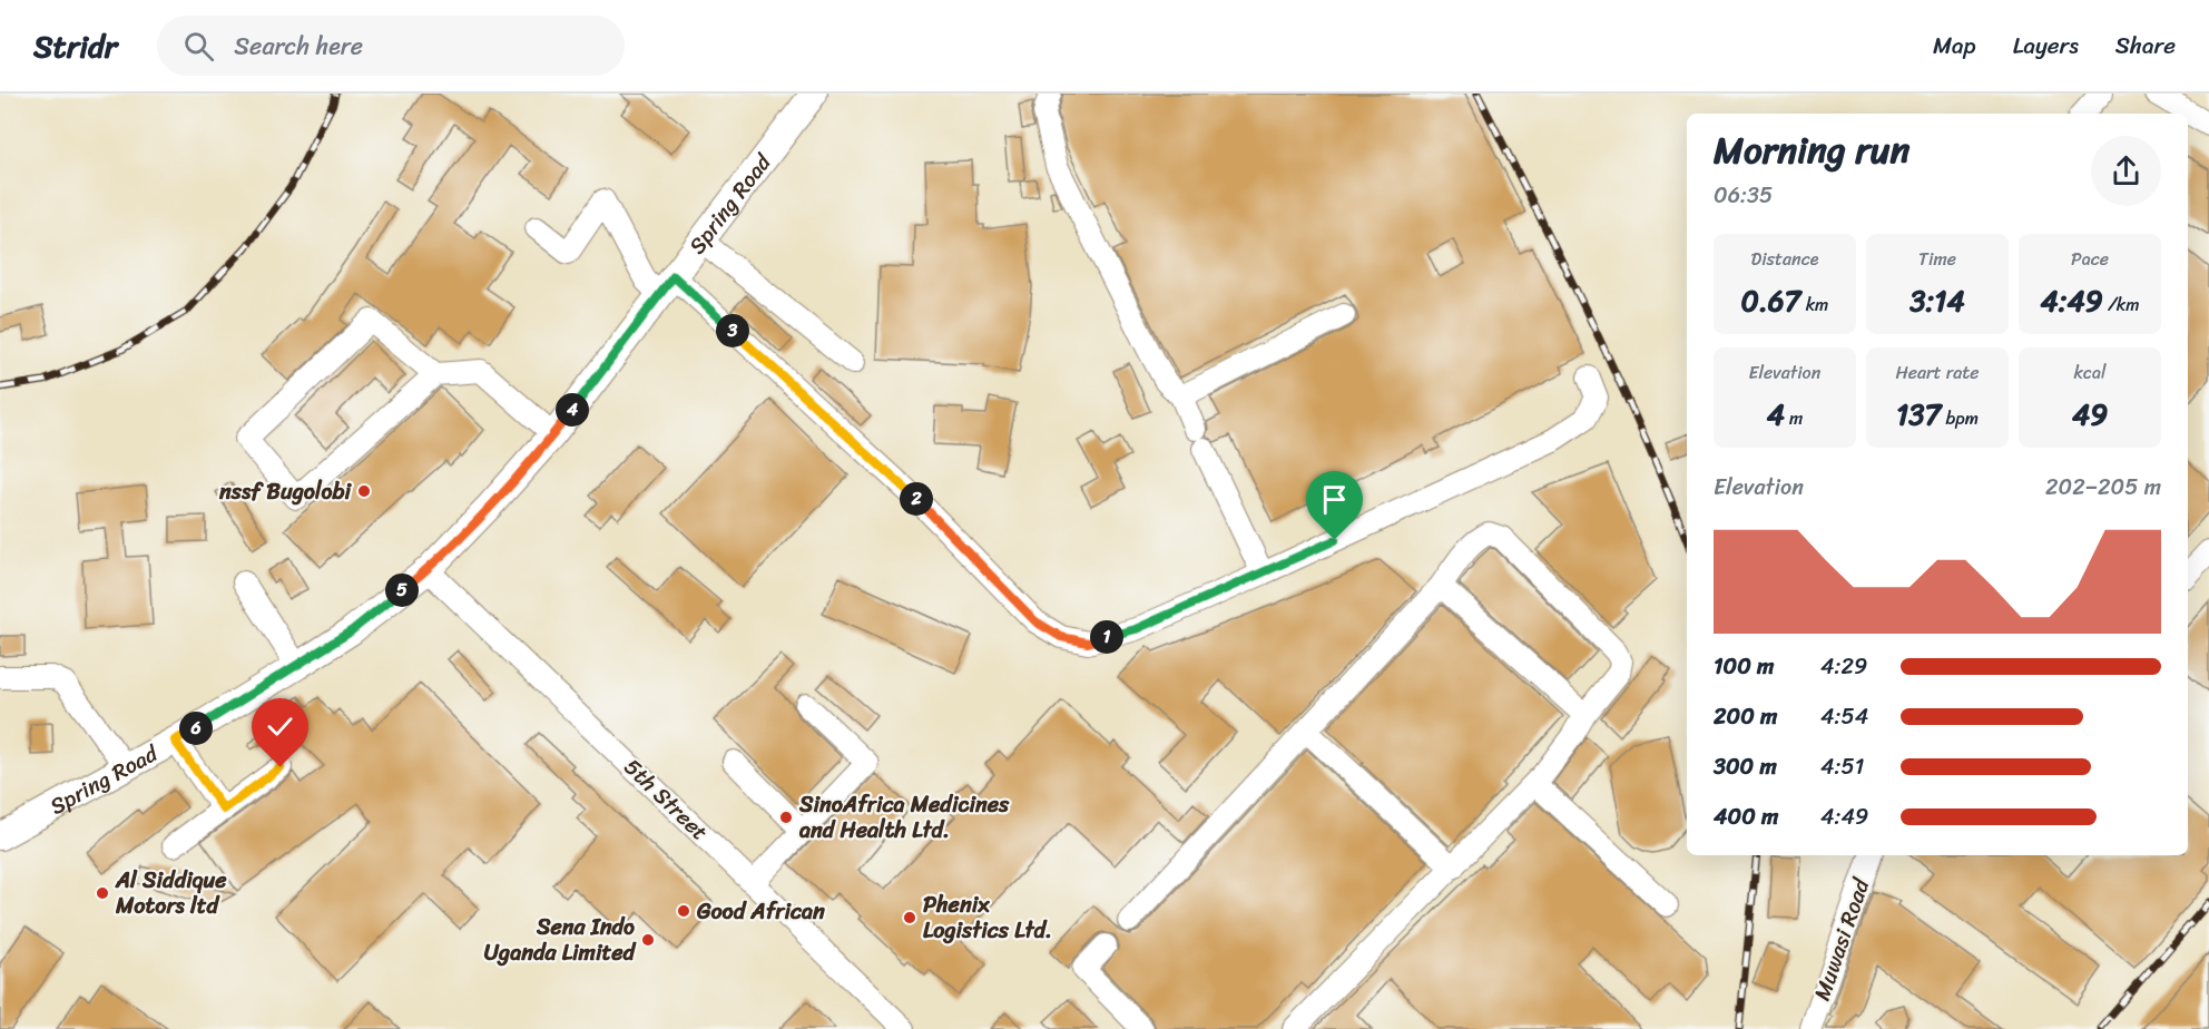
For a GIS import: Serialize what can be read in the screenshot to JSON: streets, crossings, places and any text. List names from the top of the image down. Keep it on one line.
{"streets":{"main road":["Spring Road"],"street":["5th Street","Muwasi Road"]},"crossings":[["Spring Road","5th Street"]],"places":["nssf Bugolobi","SinoAfrica Medicines and Health Ltd.","Al Siddique Motors ltd","Good African","Phenix Logistics Ltd.","Sena Indo Uganda Limited"],"page":{"header":"Stridr","search":"Search here","nav":["Map","Layers","Share"],"heading":["Morning run","06:35"],"stats":[["Distance","0.67 km"],["Time","3:14"],["Pace","4:49 /km"],["Elevation","4 m"],["Heart rate","137 bpm"],["kcal","49"]],"pins":["3","4","2","5","1","6"],"chart":["Elevation","202–205 m"],"list":[{"name":"100 m","note":"4:29"},{"name":"200 m","note":"4:54"},{"name":"300 m","note":"4:51"},{"name":"400 m","note":"4:49"}]}}
